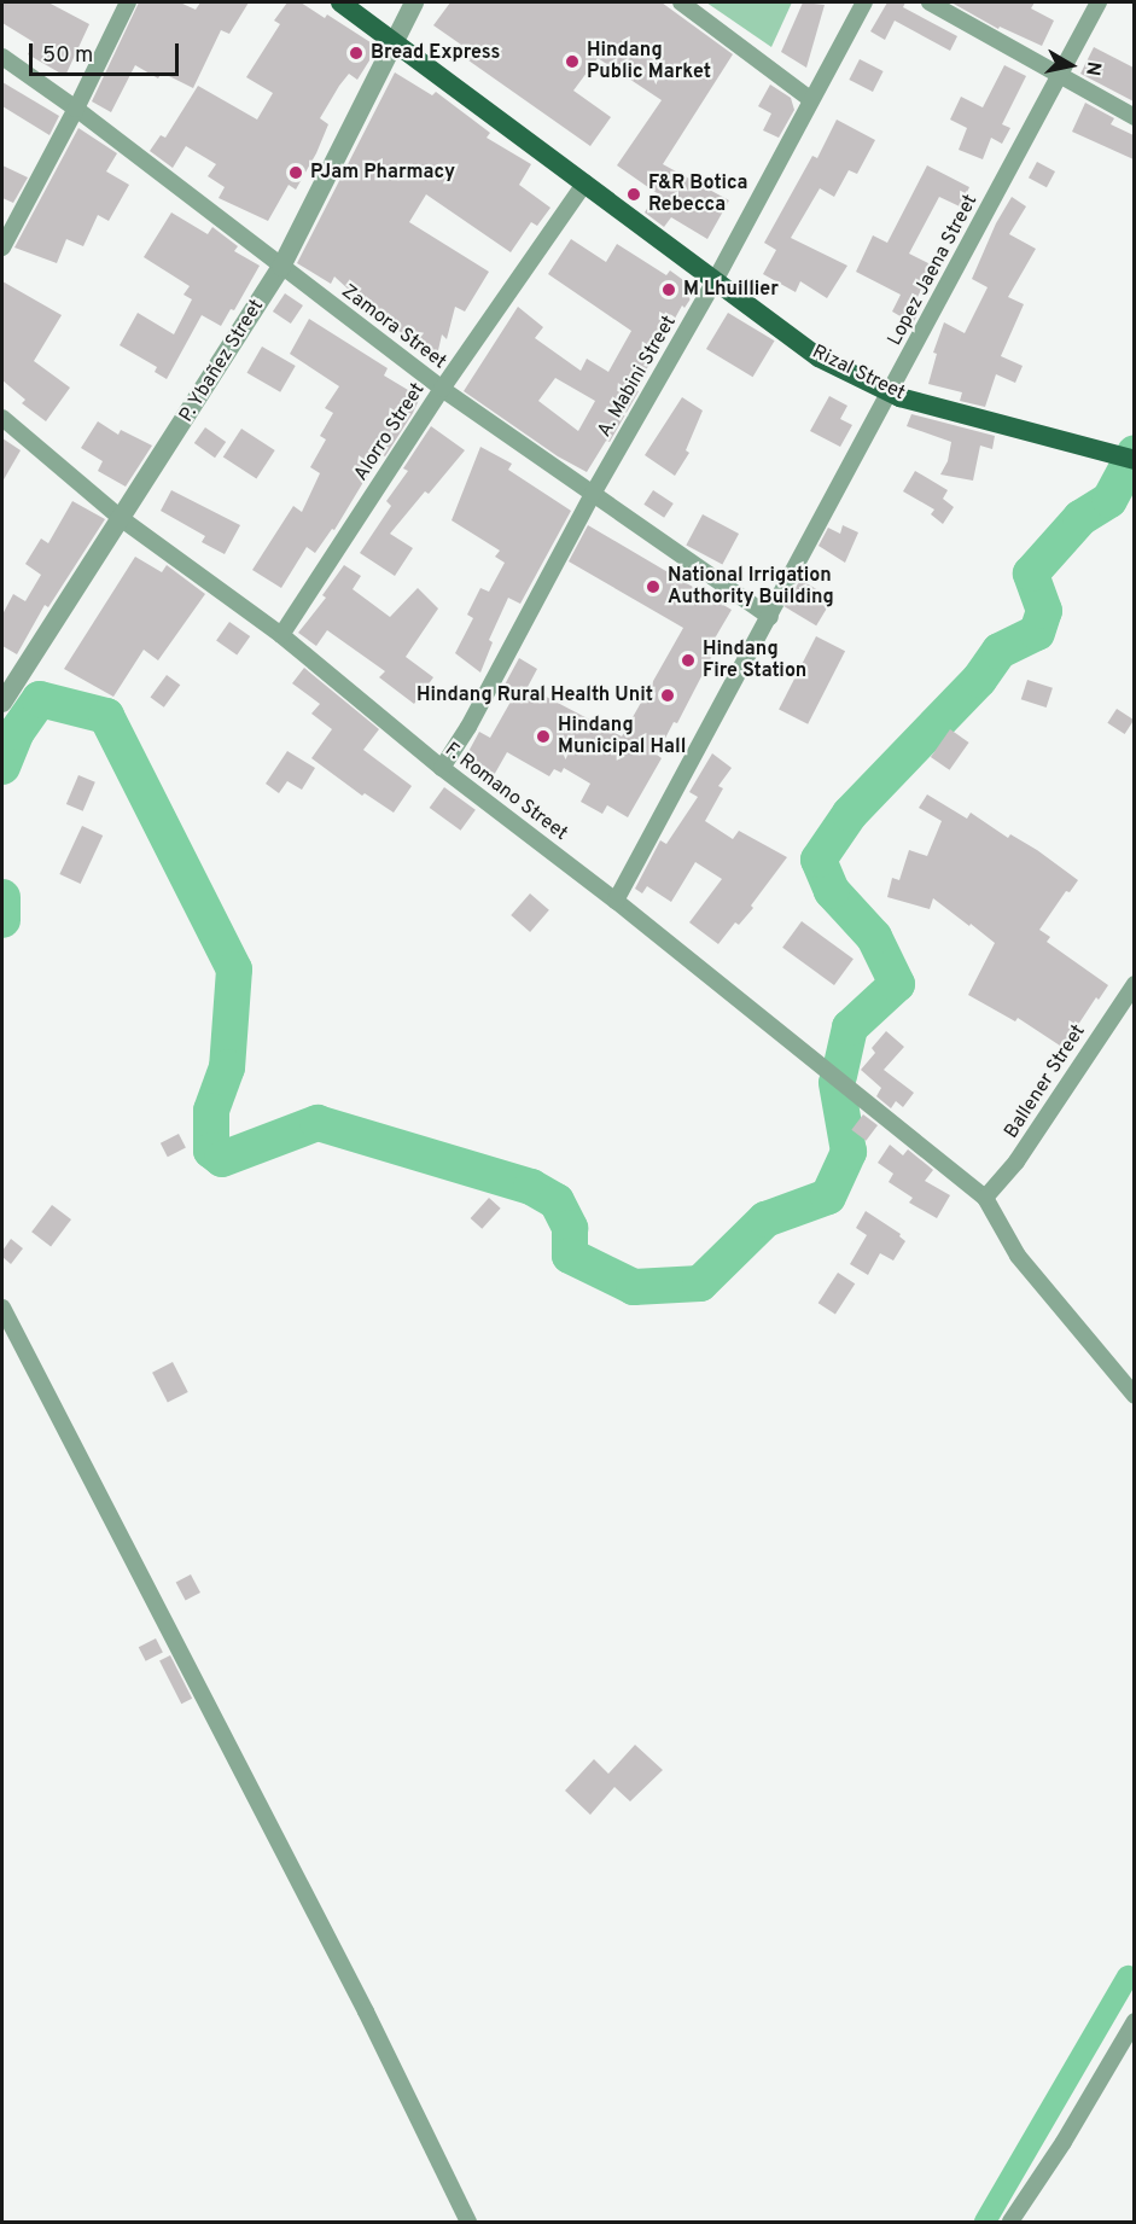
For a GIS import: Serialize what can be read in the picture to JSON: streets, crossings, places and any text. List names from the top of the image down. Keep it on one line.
{"streets":{"main road":["Rizal Street"],"street":["Lopez Jaena Street","Zamora Street","P. Ybañez Street","A. Mabini Street","Alorro Street","F. Romano Street","Ballener Street"]},"crossings":[["Lopez Jaena Street","Zamora Street"],["Lopez Jaena Street","Rizal Street"],["Lopez Jaena Street","F. Romano Street"],["Zamora Street","P. Ybañez Street"],["Zamora Street","A. Mabini Street"],["Zamora Street","Alorro Street"],["P. Ybañez Street","Rizal Street"],["P. Ybañez Street","F. Romano Street"],["Rizal Street","A. Mabini Street"],["Rizal Street","Alorro Street"],["A. Mabini Street","F. Romano Street"],["Alorro Street","F. Romano Street"],["F. Romano Street","Ballener Street"]],"places":["Bread Express","Hindang Public Market","PJam Pharmacy","F&R Botica Rebecca","M Lhuillier","National Irrigation Authority Building","Hindang Fire Station","Hindang Rural Health Unit","Hindang Municipal Hall"],"scale_bar":"50 m","north":"right"}
